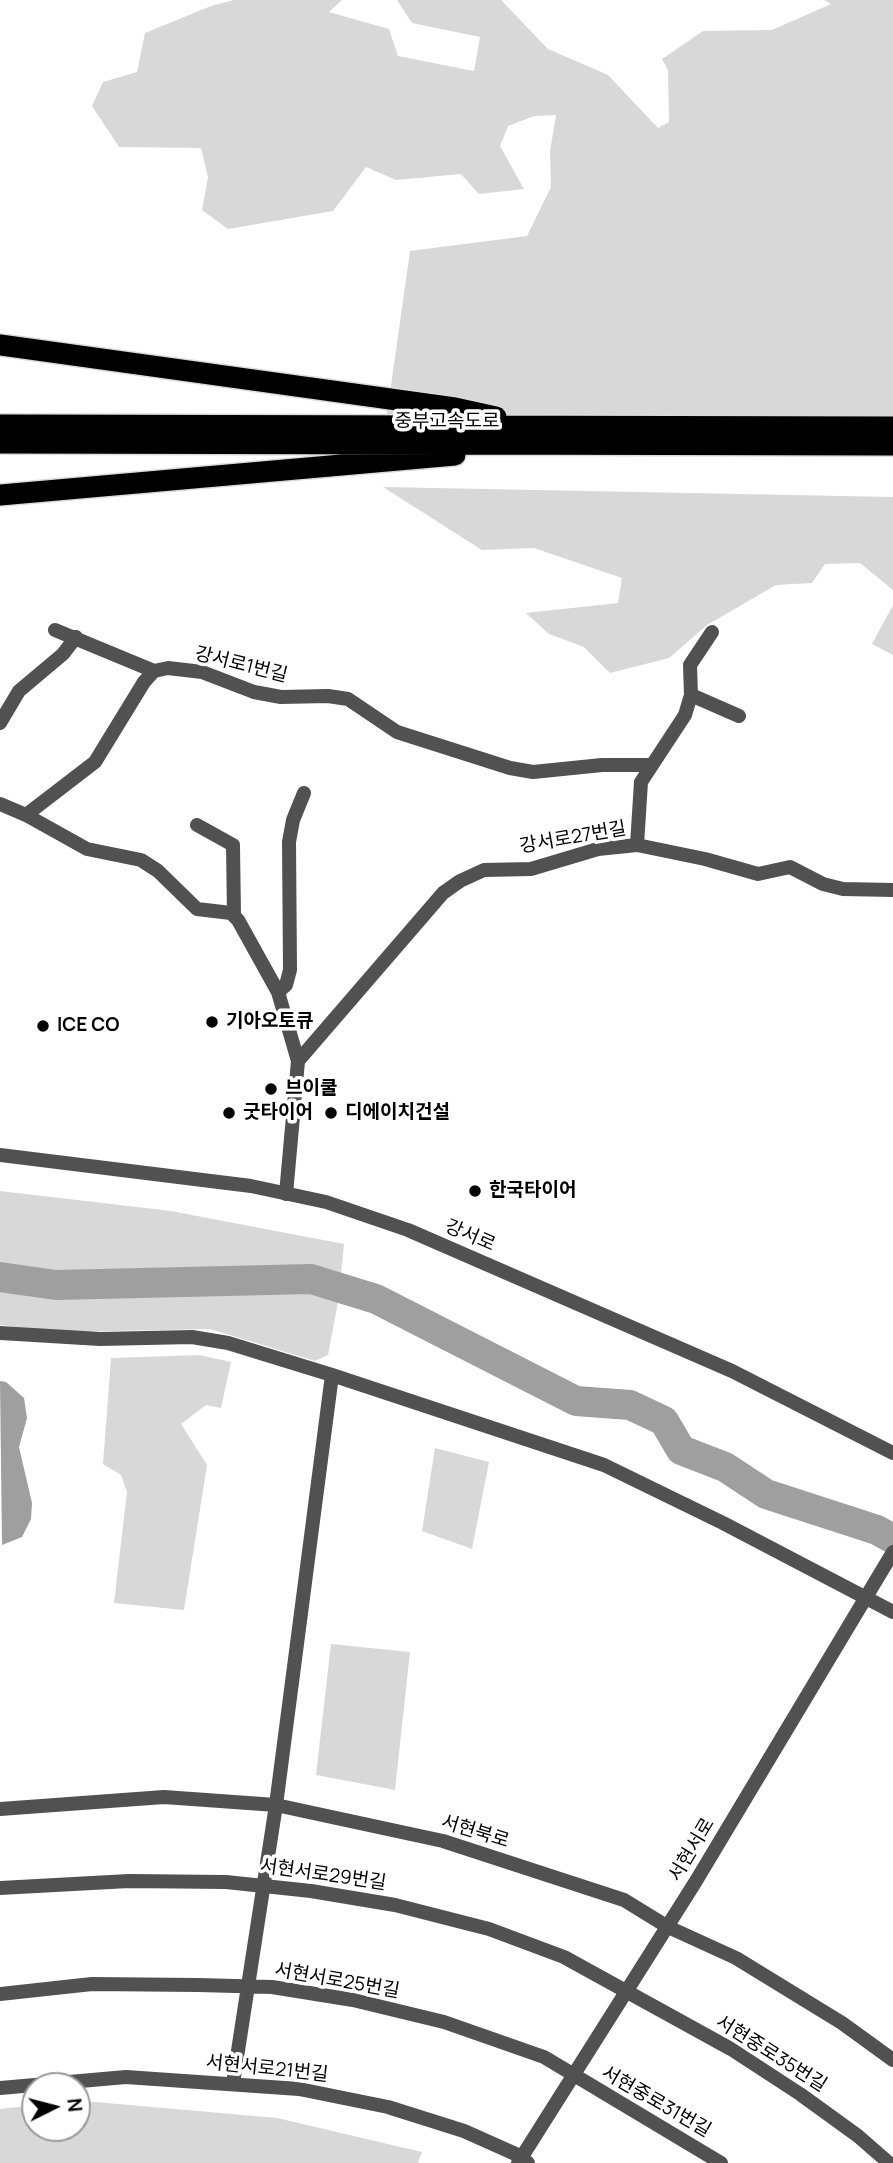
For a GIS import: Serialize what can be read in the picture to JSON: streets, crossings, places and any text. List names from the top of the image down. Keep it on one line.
{"streets":{"highway":["중부고속도로"],"street":["강서로1번길","강서로27번길","강서로","서현북로","서현서로","서현서로29번길","서현서로25번길","서현중로35번길","서현서로21번길","서현중로31번길"]},"crossings":[["서현북로","서현서로"],["서현서로","서현서로29번길"],["서현서로","서현서로25번길"],["서현서로","서현중로35번길"],["서현서로","서현서로21번길"],["서현서로","서현중로31번길"],["서현서로29번길","서현중로35번길"],["서현서로25번길","서현중로31번길"]],"places":["기아오토큐","ICE CO","브이쿨","굿타이어","디에이치건설","한국타이어"],"north":"right"}
